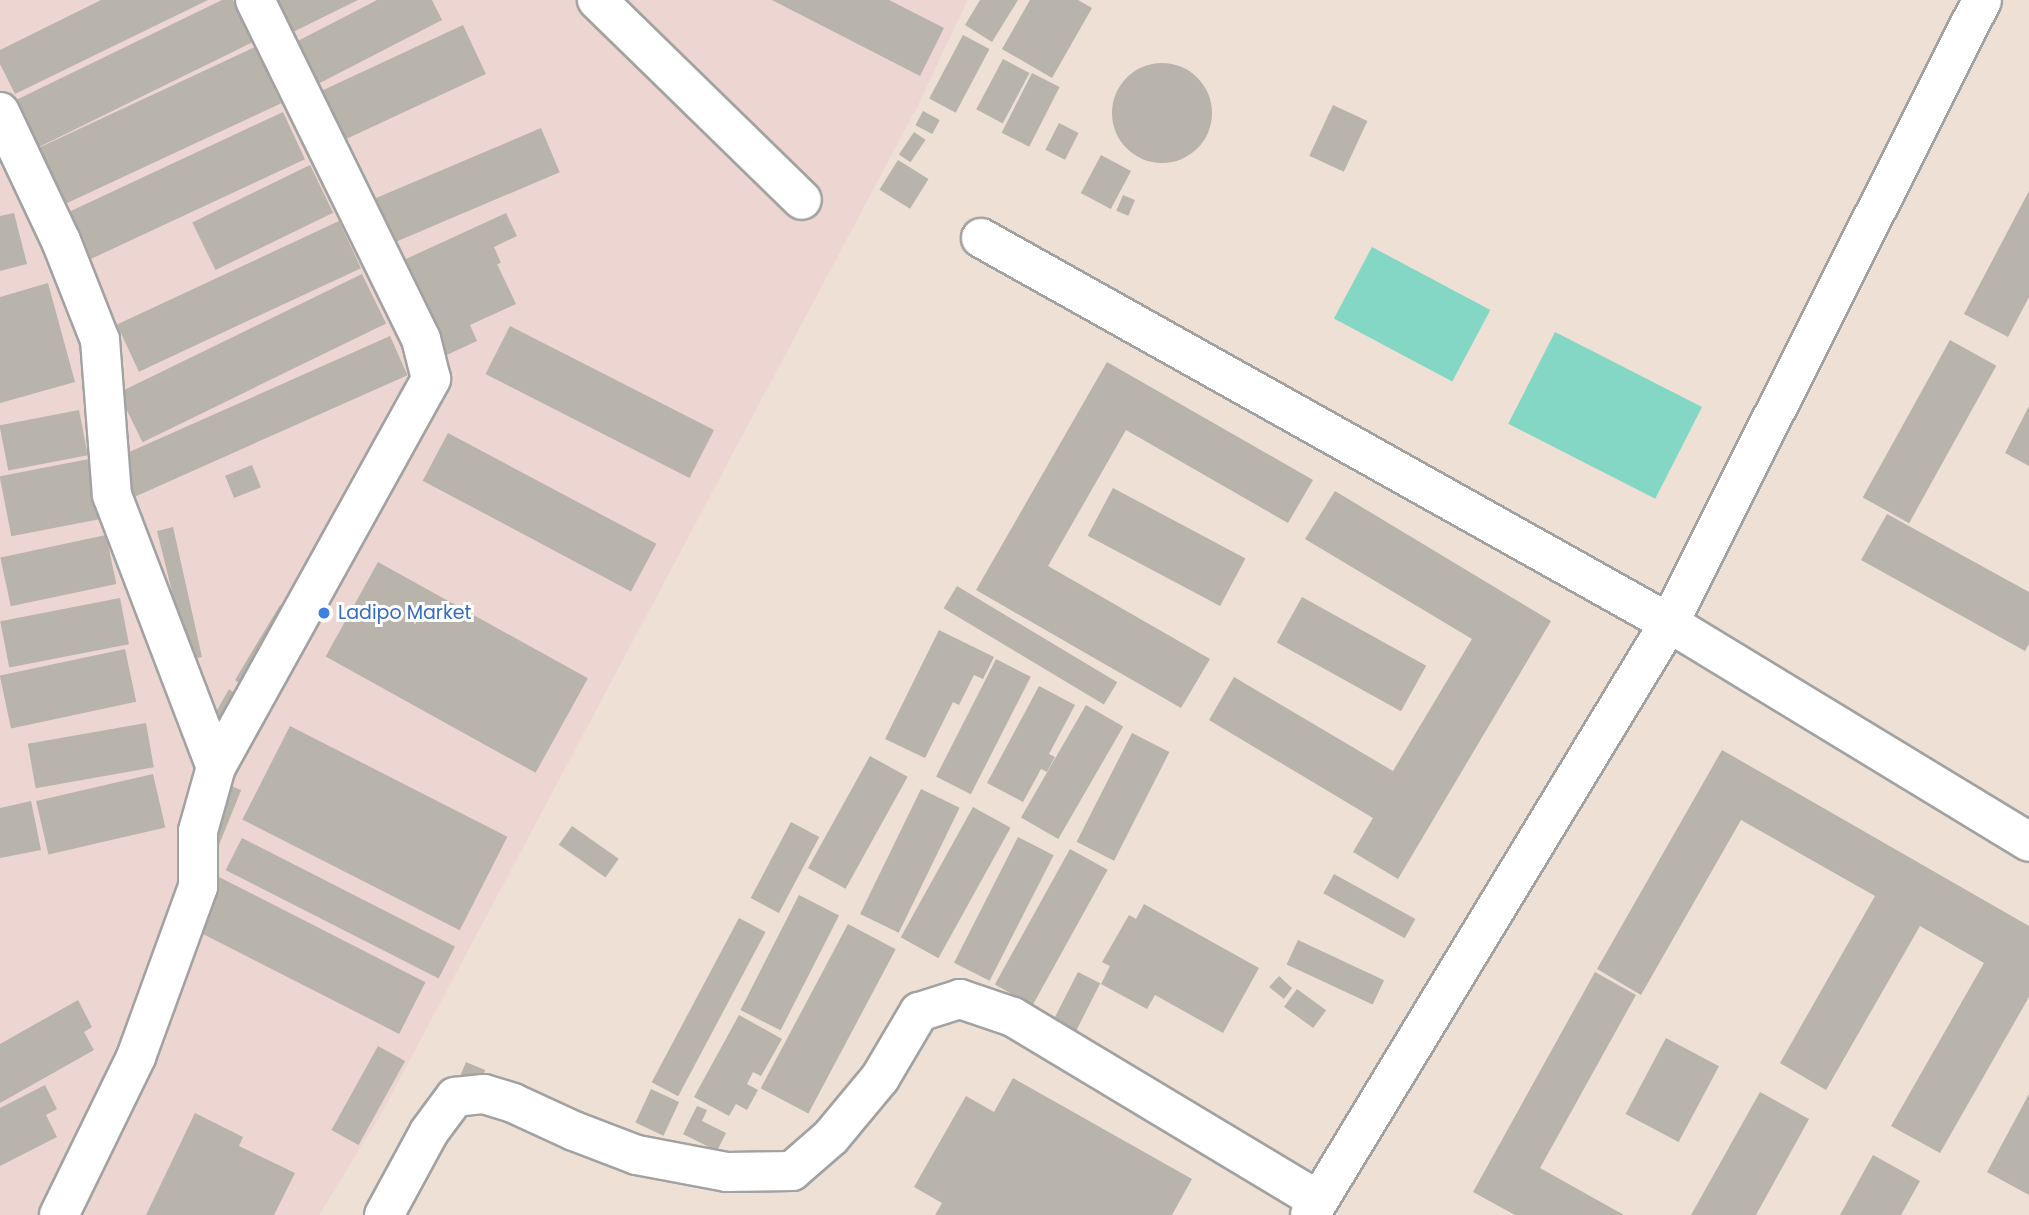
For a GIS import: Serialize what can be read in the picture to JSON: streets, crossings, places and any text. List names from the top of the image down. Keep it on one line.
{"places":["Ladipo Market"]}
